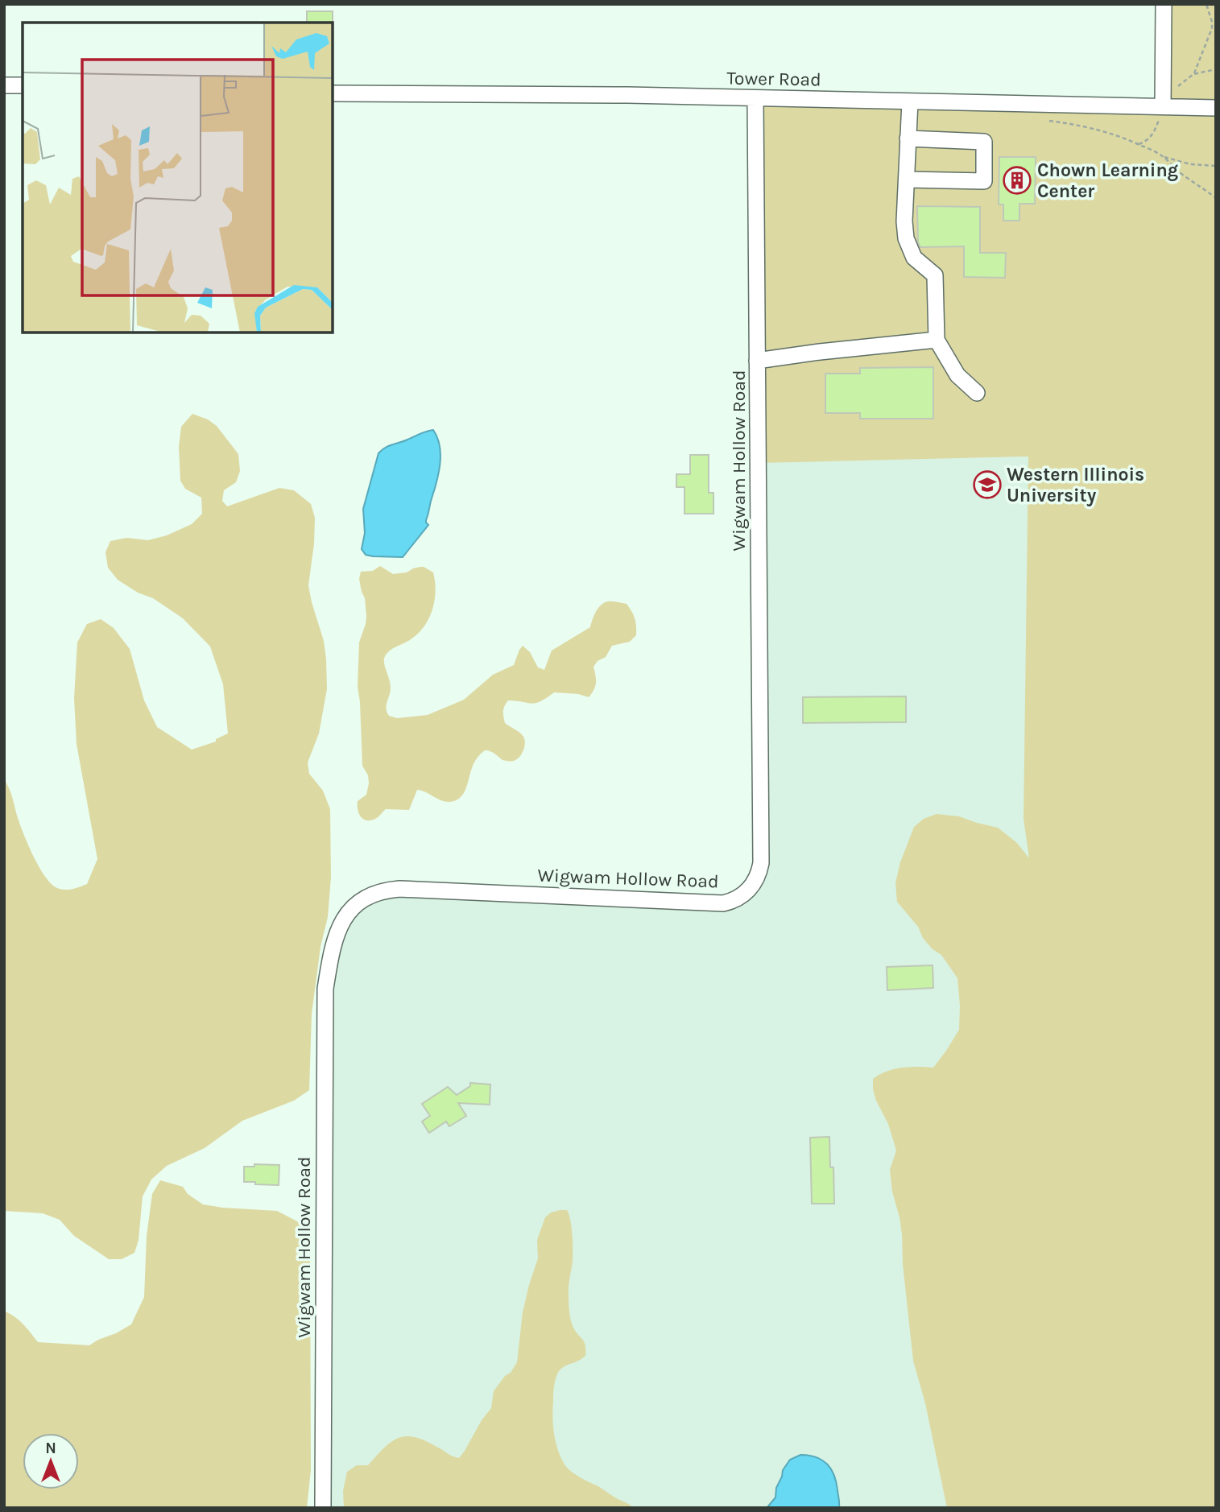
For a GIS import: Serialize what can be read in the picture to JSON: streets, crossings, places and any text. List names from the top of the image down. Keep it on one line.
{"streets":{"street":["Tower Road","Wigwam Hollow Road"]},"crossings":[["Tower Road","Wigwam Hollow Road"]],"places":{"building":["Chown Learning Center"],"school or university":["Western Illinois University"]},"north":"top"}
